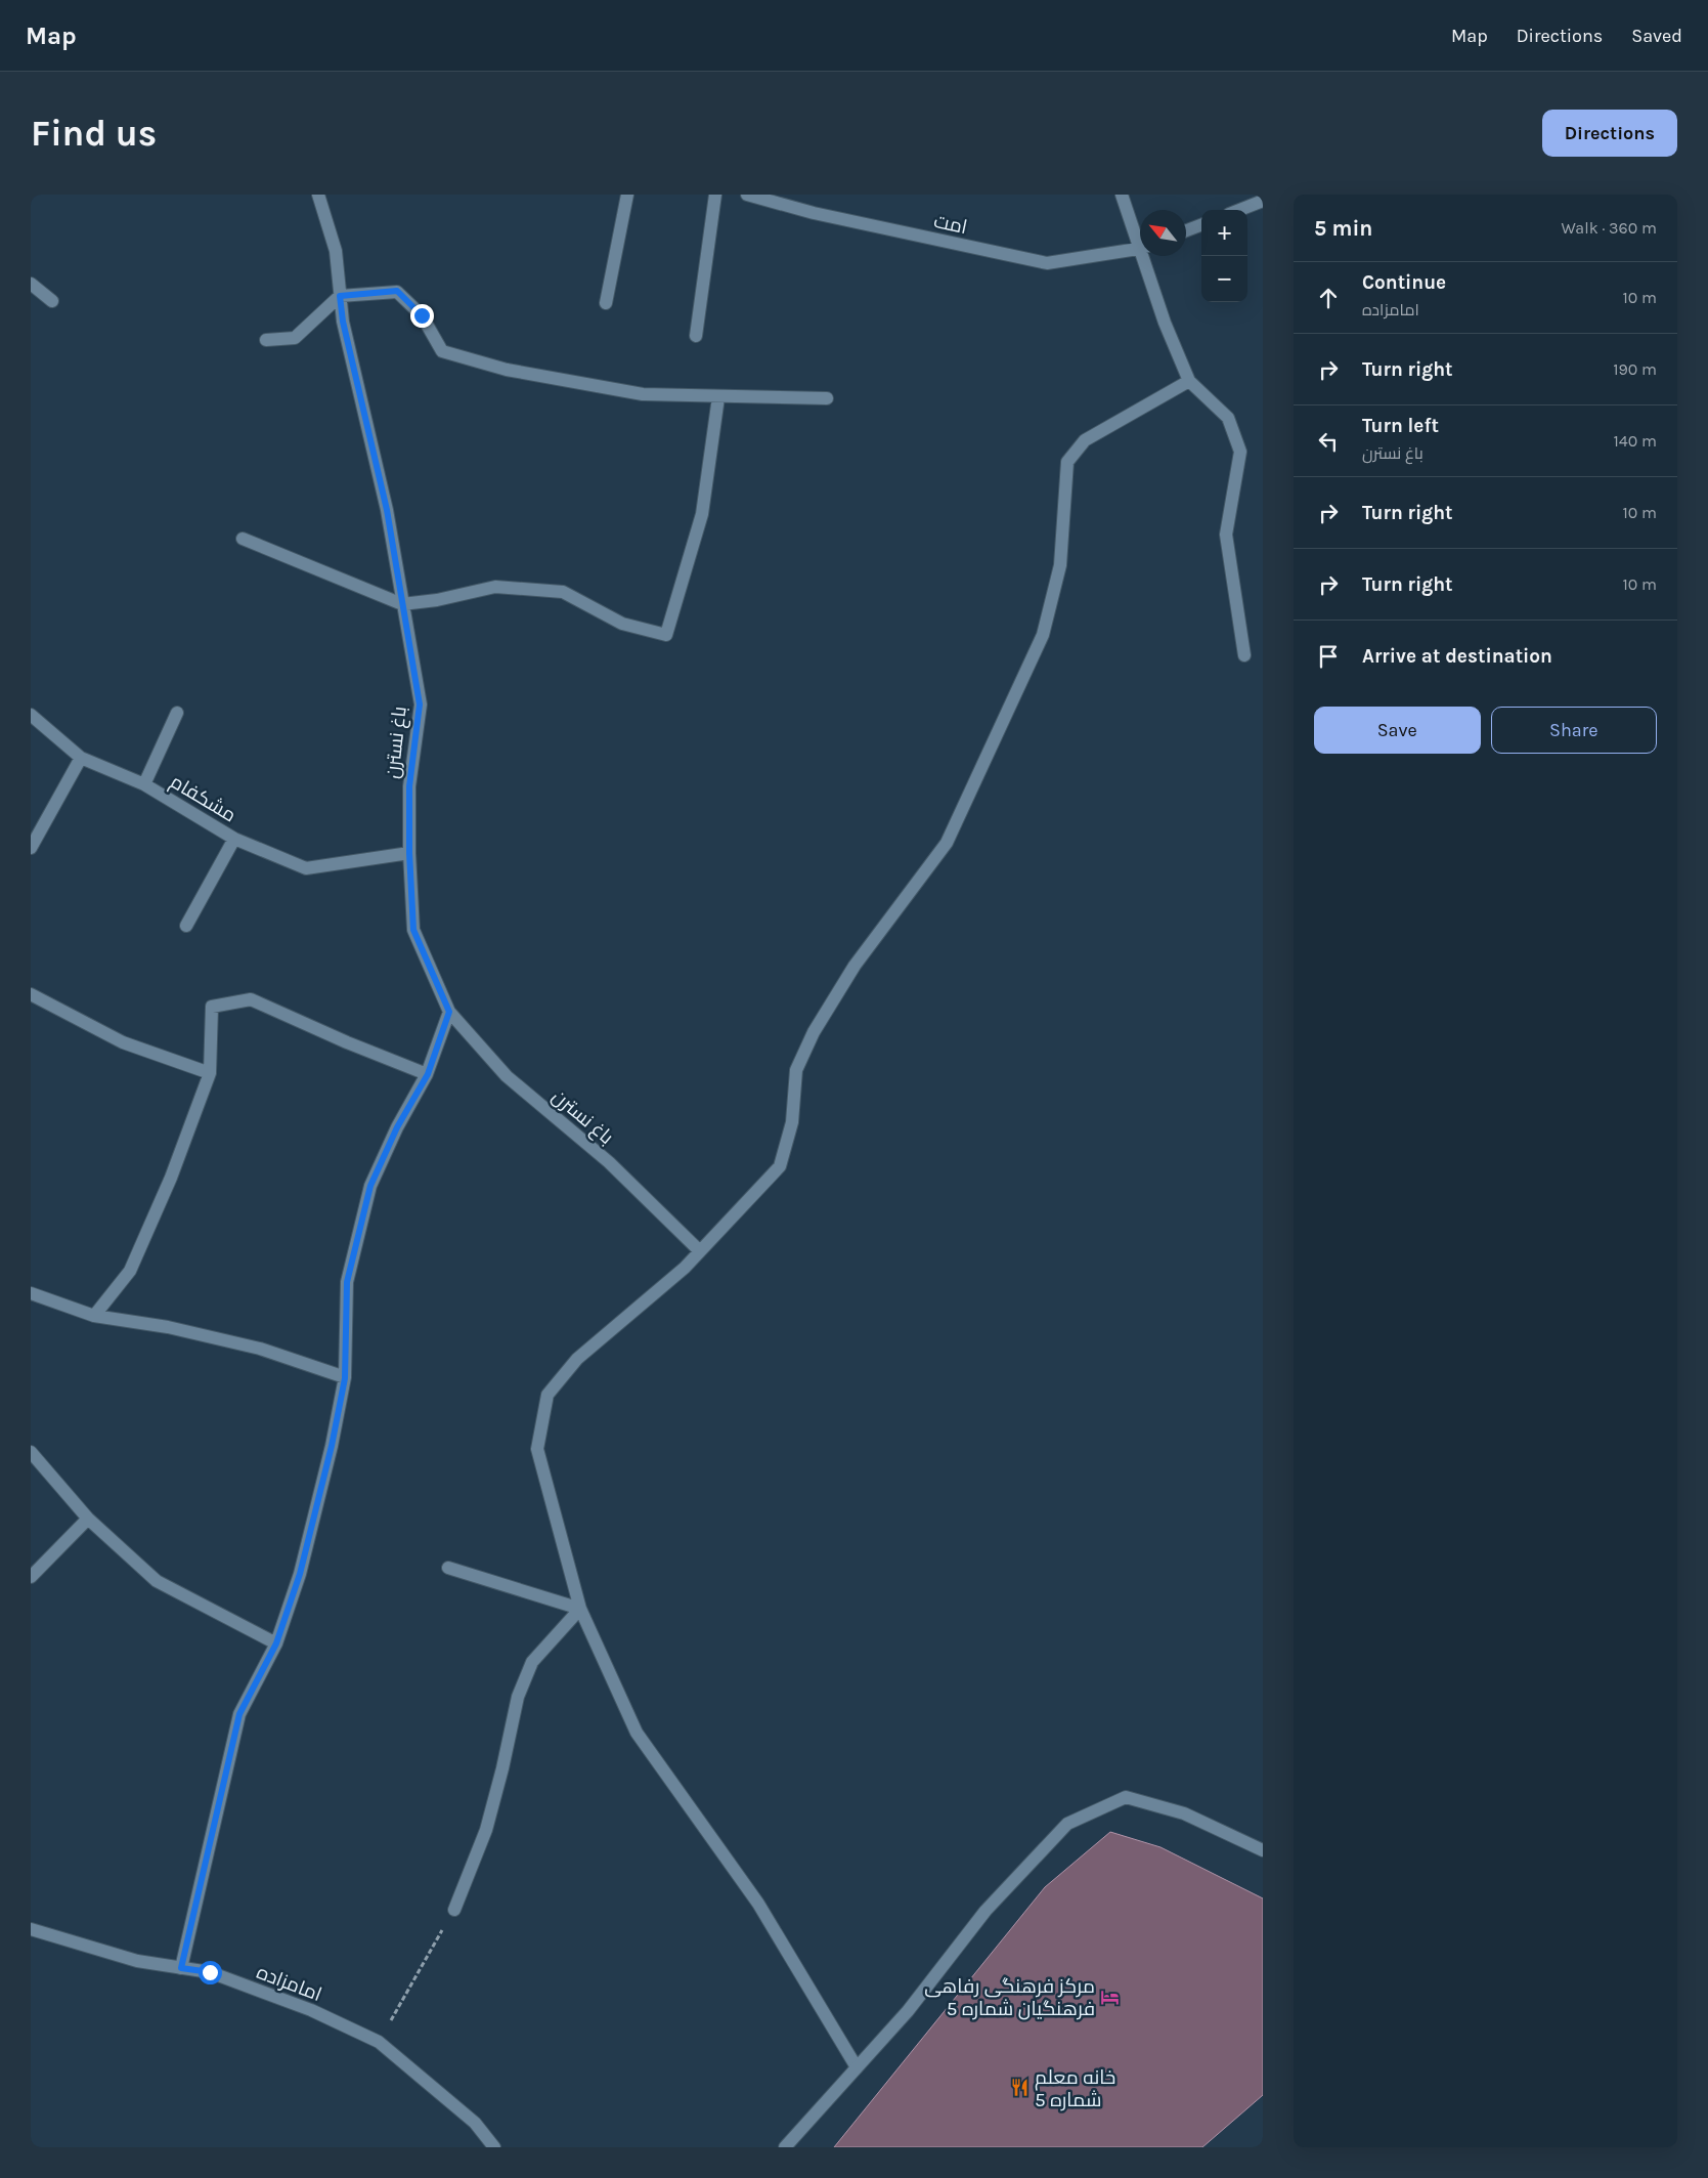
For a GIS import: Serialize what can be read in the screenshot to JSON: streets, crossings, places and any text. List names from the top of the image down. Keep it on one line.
{"streets":{"street":["امت","باغ نسترن","مشکفام","امامزاده"]},"crossings":[["باغ نسترن","مشکفام"]],"places":{"hotel":["مرکز فرهنگی رفاهی فرهنگیان شماره 5"],"restaurant":["خانه معلم شماره 5"]},"north":"top left","page":{"header":"Map","nav":["Map","Directions","Saved"],"buttons":["Directions",["Save","Share"]],"title":"Find us","heading":["5 min","Walk · 360 m"],"map_buttons":["+","−"],"list":[["Continue","امامزاده","10 m"],["Turn right","190 m"],["Turn left","باغ نسترن","140 m"],["Turn right","10 m"],["Turn right","10 m"],"Arrive at destination"]}}
